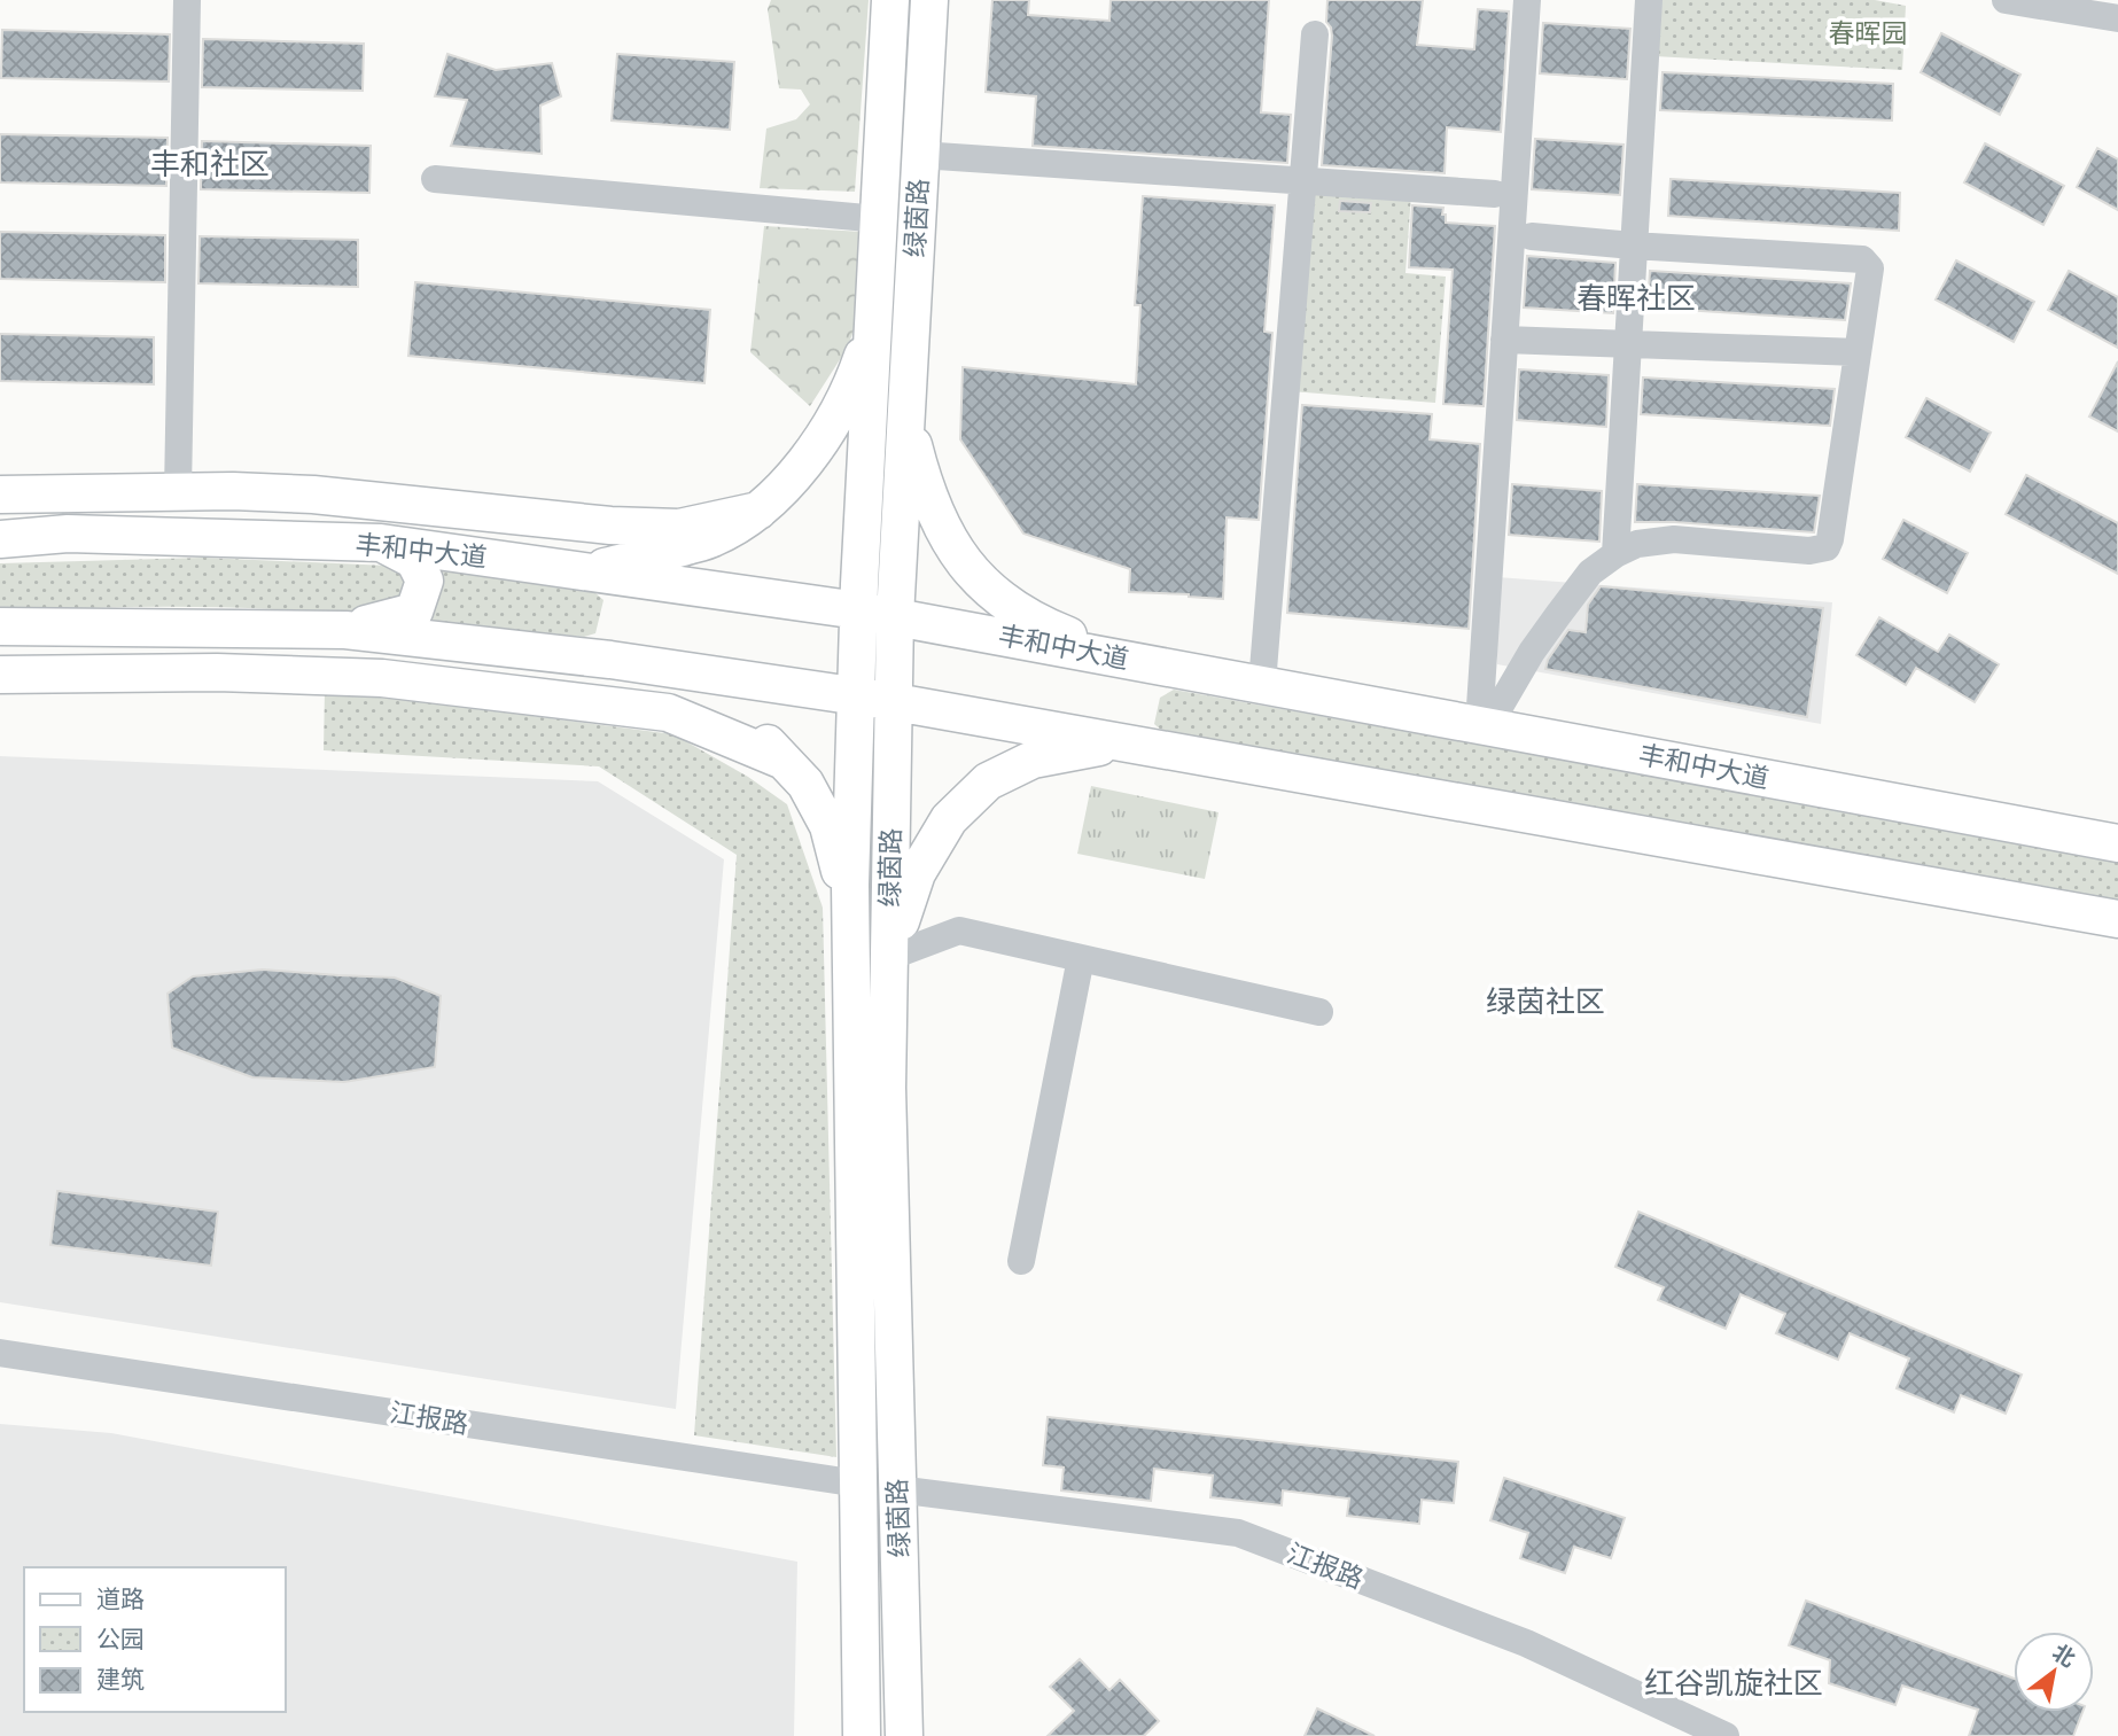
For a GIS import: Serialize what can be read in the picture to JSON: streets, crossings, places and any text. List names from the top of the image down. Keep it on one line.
{"streets":{"main road":["绿茵路","丰和中大道"],"street":["江报路"]},"crossings":[["绿茵路","丰和中大道"],["绿茵路","江报路"]],"districts":["丰和社区","春晖社区","绿茵社区","红谷凯旋社区"],"parks":["春晖园"],"legend":["道路","公园","建筑"],"north":"top right"}
